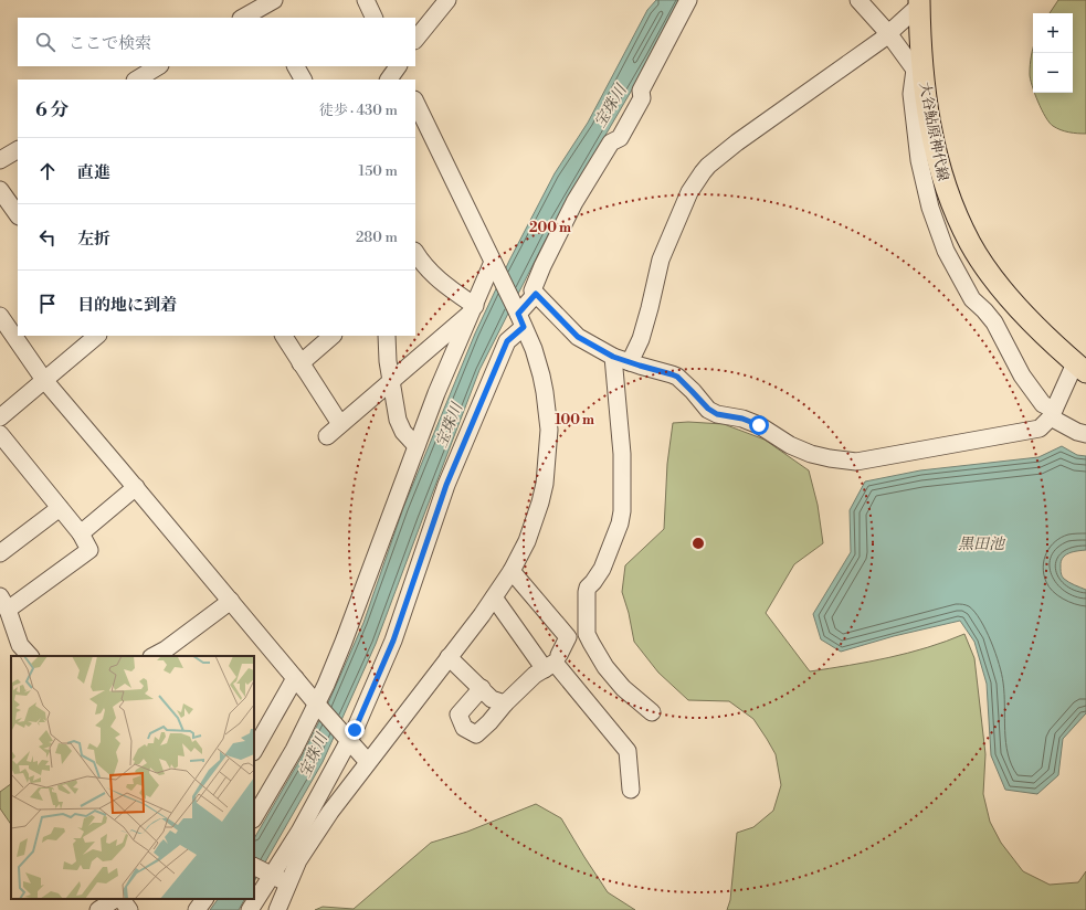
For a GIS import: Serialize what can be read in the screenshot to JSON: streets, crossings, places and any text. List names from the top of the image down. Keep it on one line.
{"streets":{"main road":["大谷鮎原神代線"]},"water":["宝珠川","黒田池"],"page":{"map_buttons":["+","−"],"search":"ここで検索","heading":["6 分","徒歩 · 430 m"],"list":[["直進","150 m"],["左折","280 m"],"目的地に到着"]},"rings":["200 m","100 m"]}
